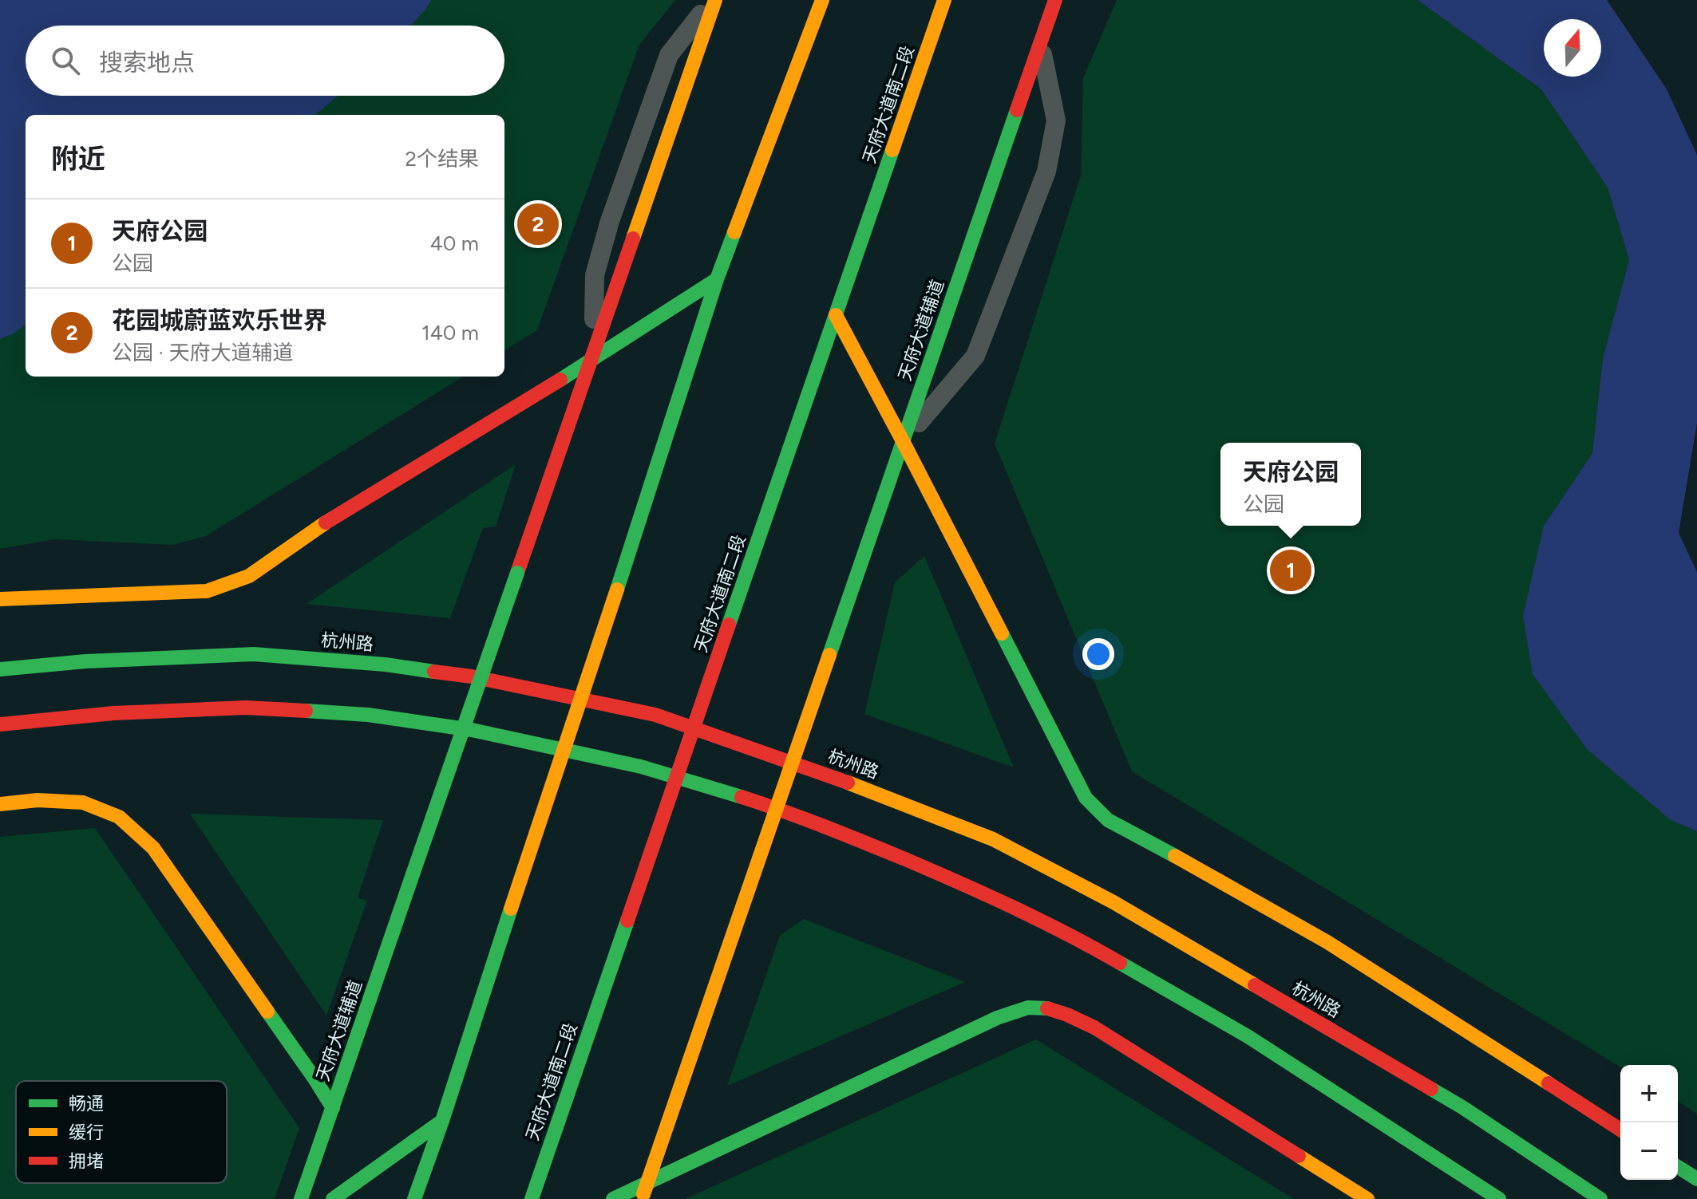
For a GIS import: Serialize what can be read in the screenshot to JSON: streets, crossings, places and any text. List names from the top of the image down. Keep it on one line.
{"streets":{"main road":["天府大道南二段","天府大道辅道","杭州路"]},"legend":["畅通","缓行","拥堵"],"north":"top","page":{"search":"搜索地点","heading":["附近","2个结果"],"list":[{"mark":"1","name":"天府公园","note":"公园","value":"40 m"},{"mark":"2","name":"花园城蔚蓝欢乐世界","note":"公园 · 天府大道辅道","value":"140 m"}],"pins":["2","1"],"popup":["天府公园","公园"],"map_buttons":["+","−"]}}
